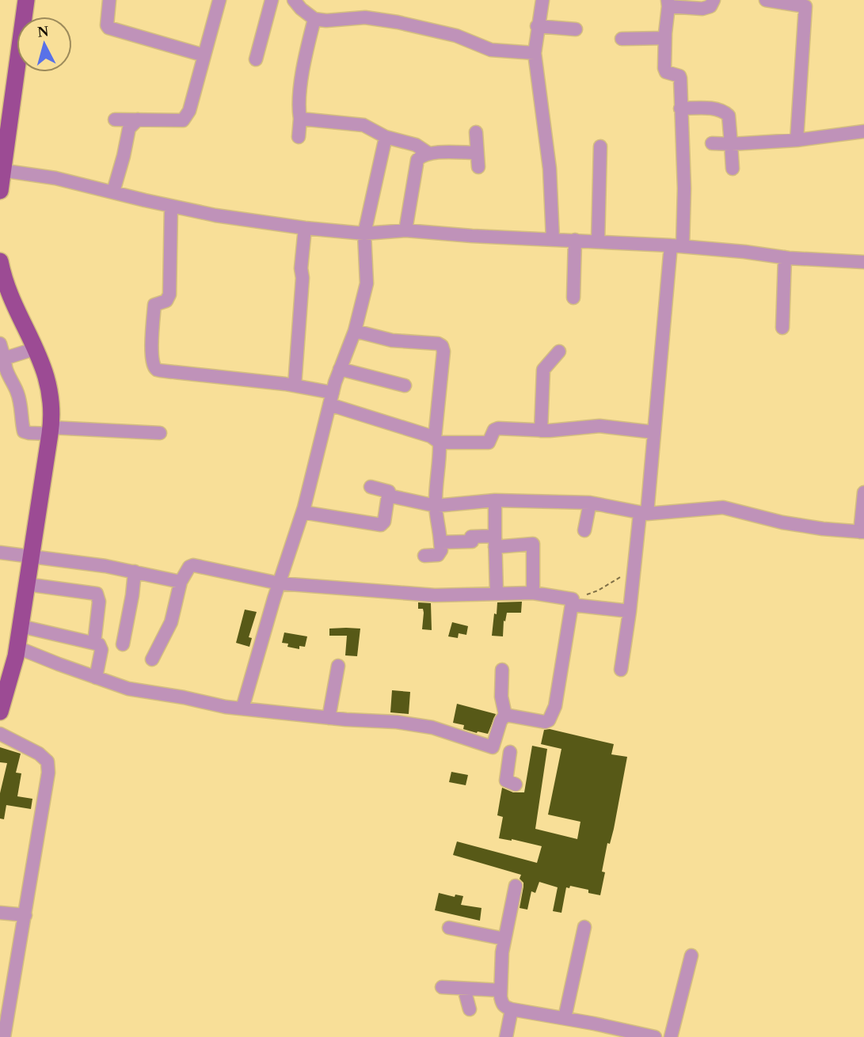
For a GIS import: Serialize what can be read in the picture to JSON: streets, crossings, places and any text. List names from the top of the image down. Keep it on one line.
{"north":"top"}
